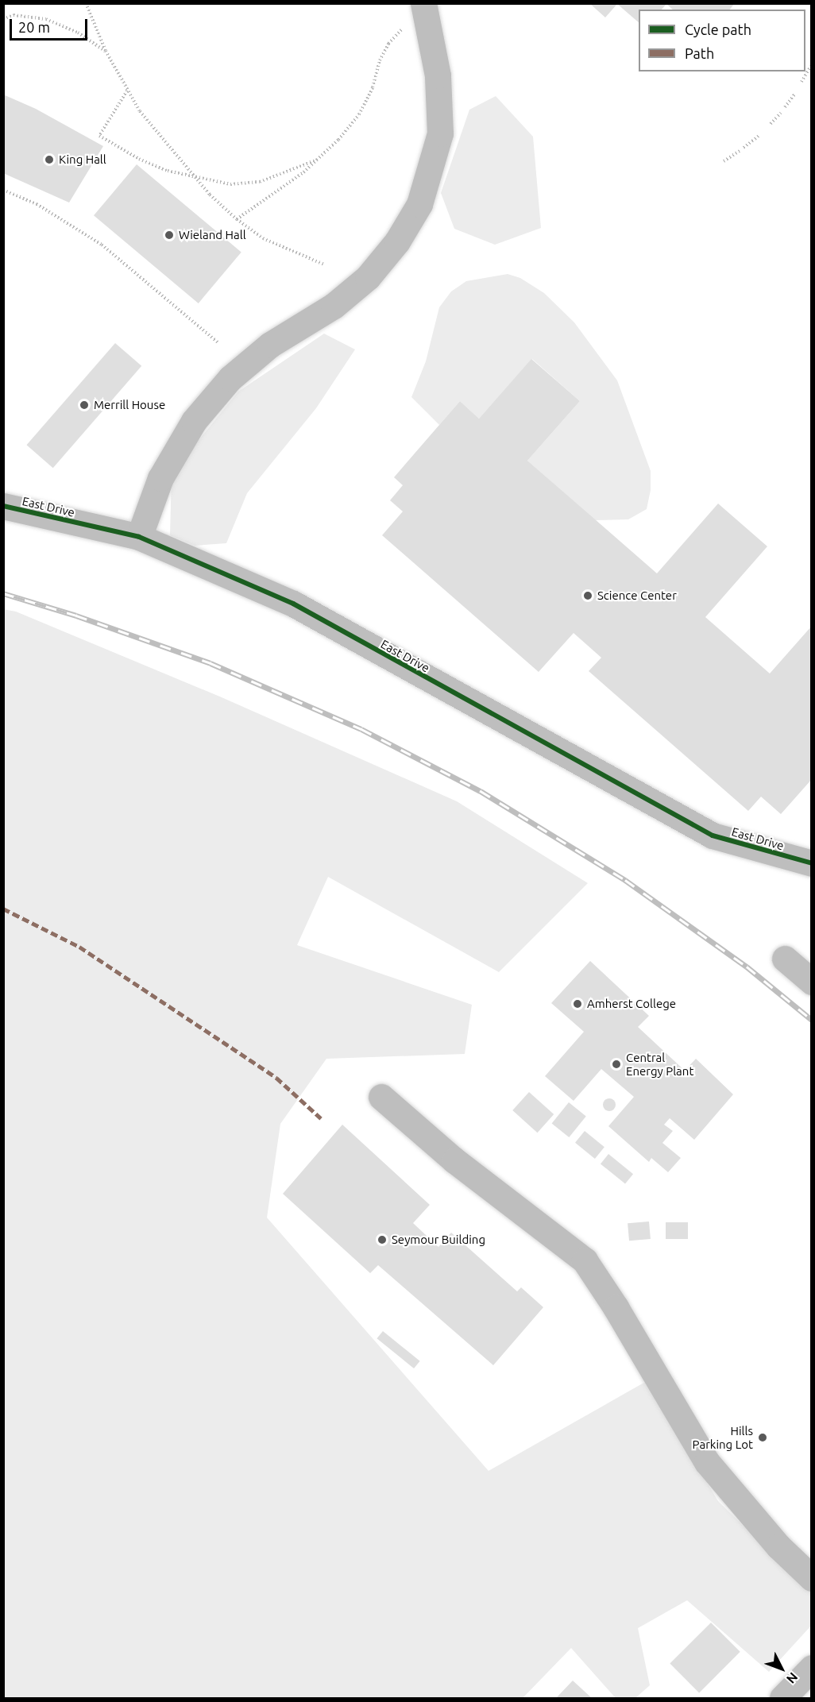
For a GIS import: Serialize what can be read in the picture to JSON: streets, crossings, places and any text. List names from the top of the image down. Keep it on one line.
{"streets":{"main road":["East Drive"]},"places":["King Hall","Wieland Hall","Merrill House","Science Center","Amherst College","Central Energy Plant","Seymour Building","Hills Parking Lot"],"legend":["Cycle path","Path"],"scale_bar":"20 m","north":"bottom right"}
